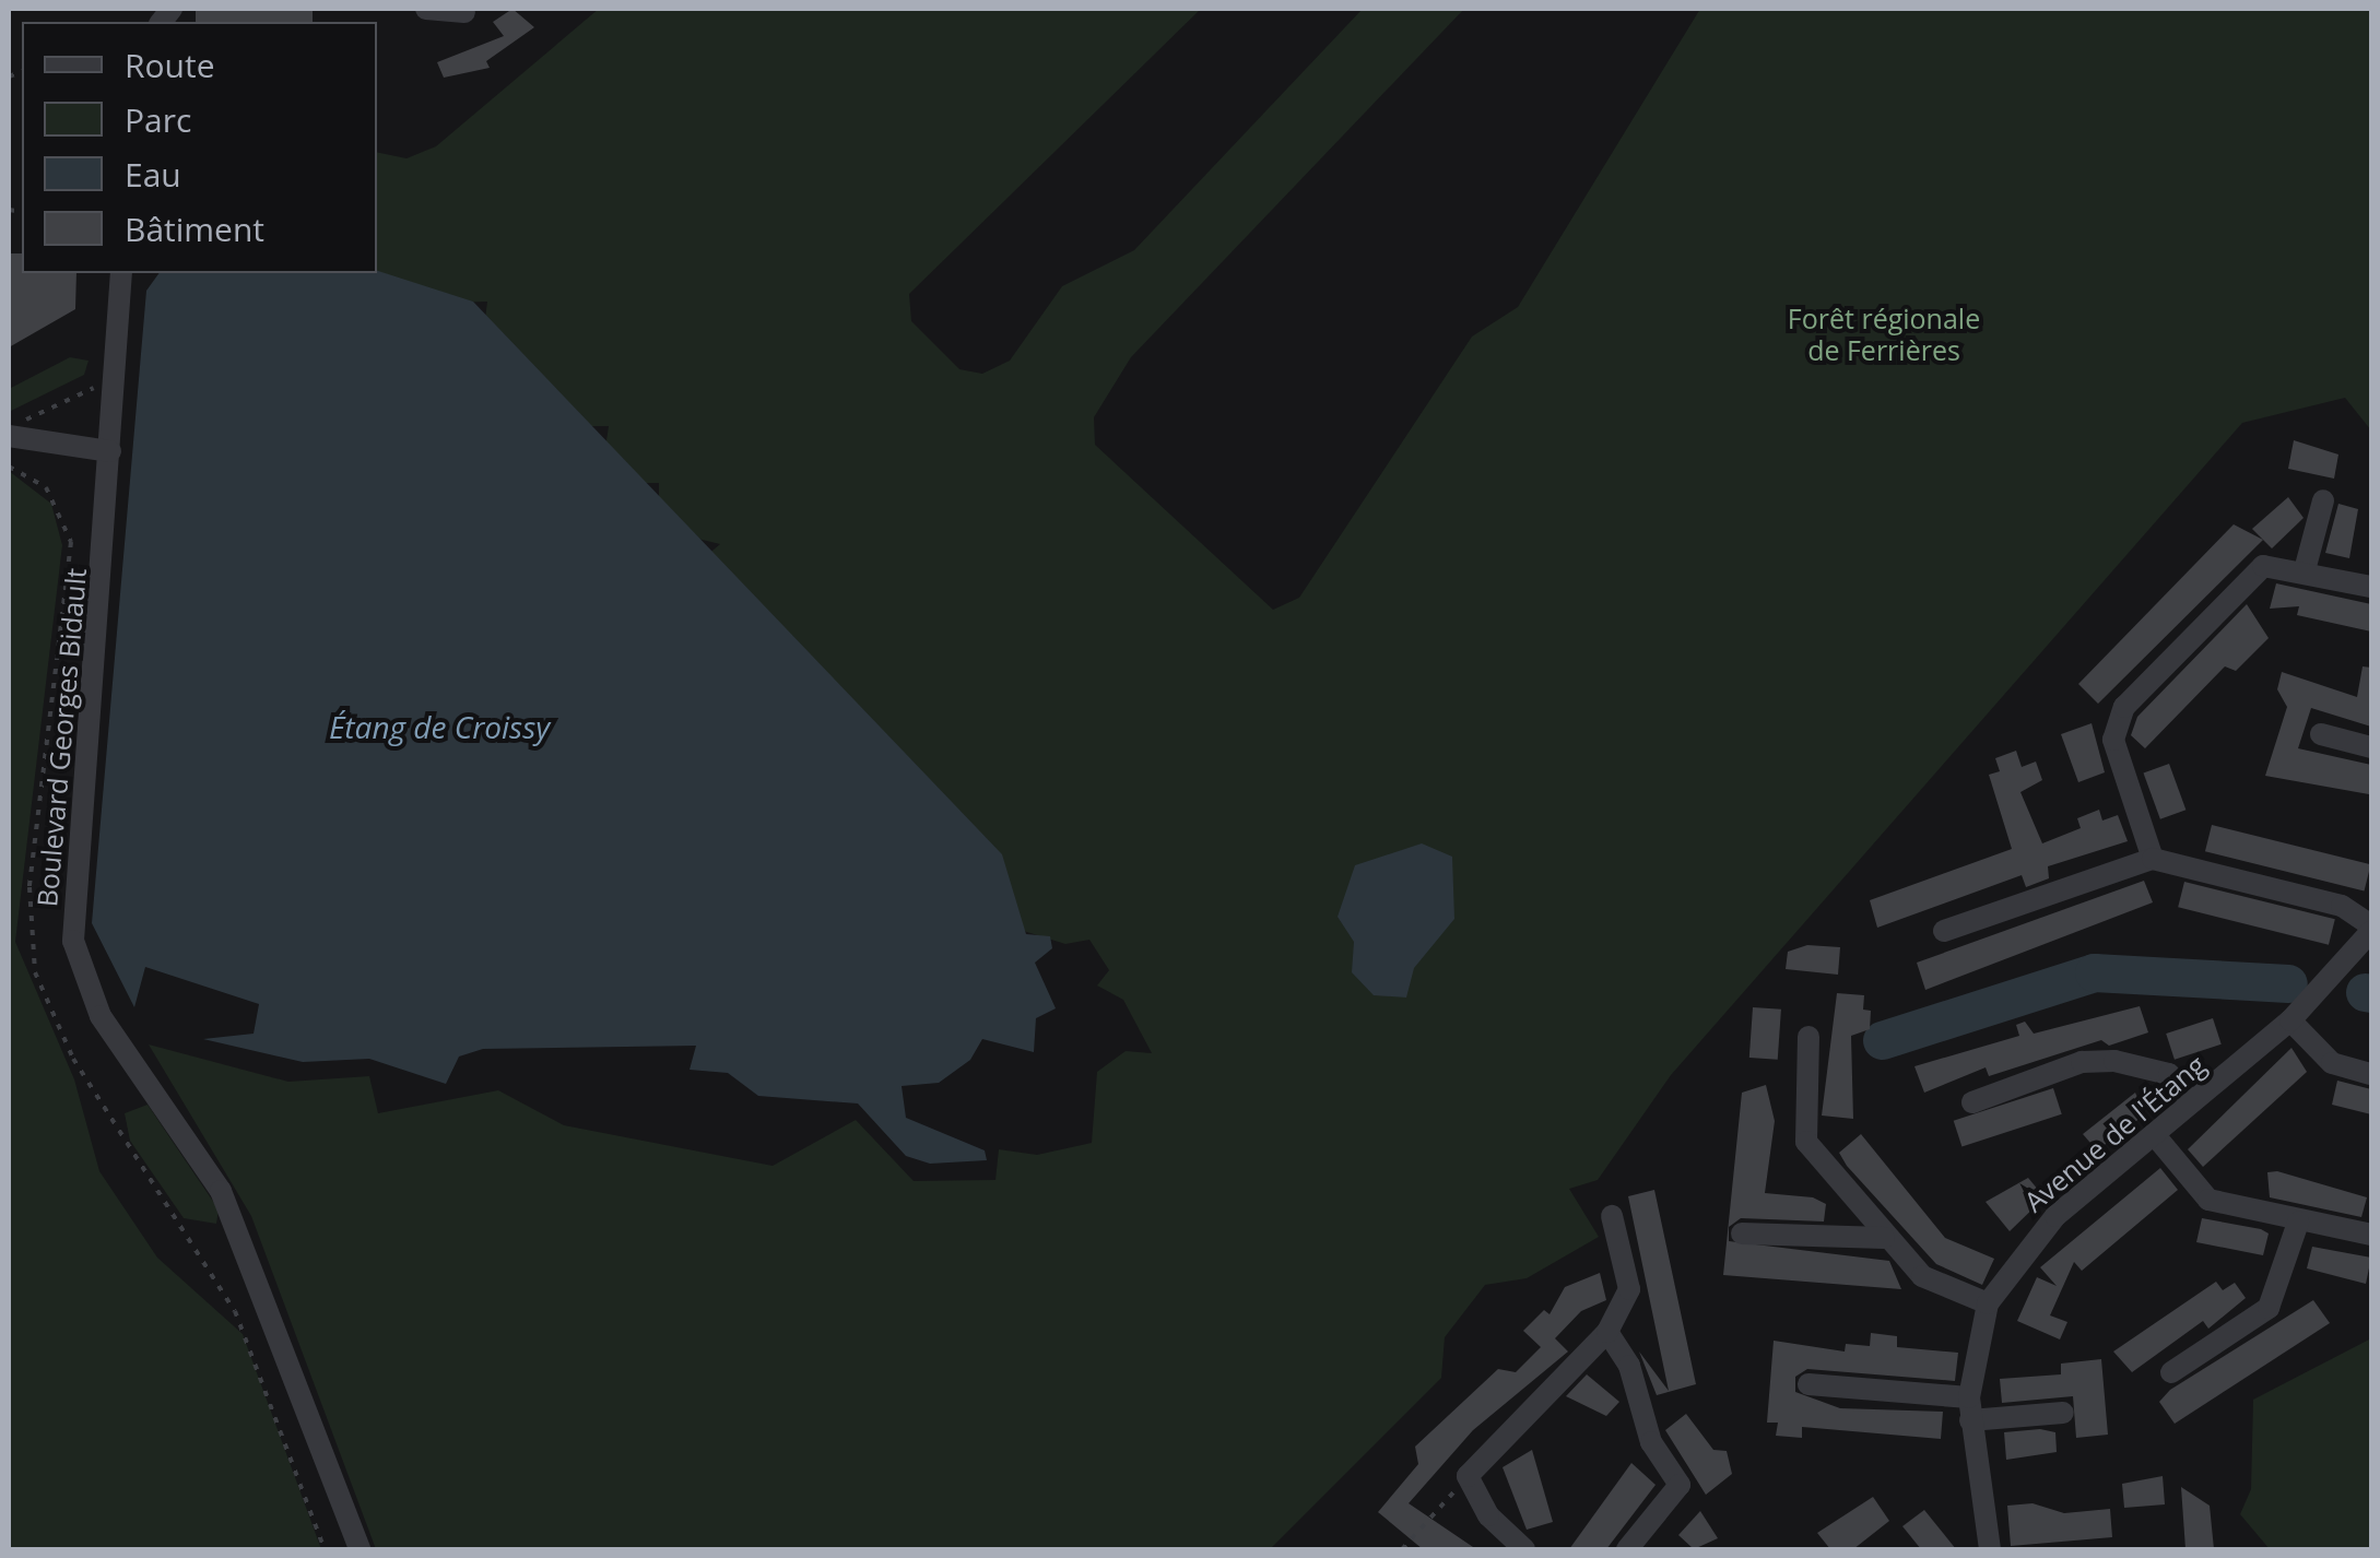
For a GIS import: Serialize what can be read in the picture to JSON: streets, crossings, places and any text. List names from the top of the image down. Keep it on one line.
{"streets":{"street":["Boulevard Georges Bidault","Avenue de l'Étang"]},"water":["Étang de Croissy"],"parks":["Forêt régionale de Ferrières"],"legend":["Route","Parc","Eau","Bâtiment"]}
